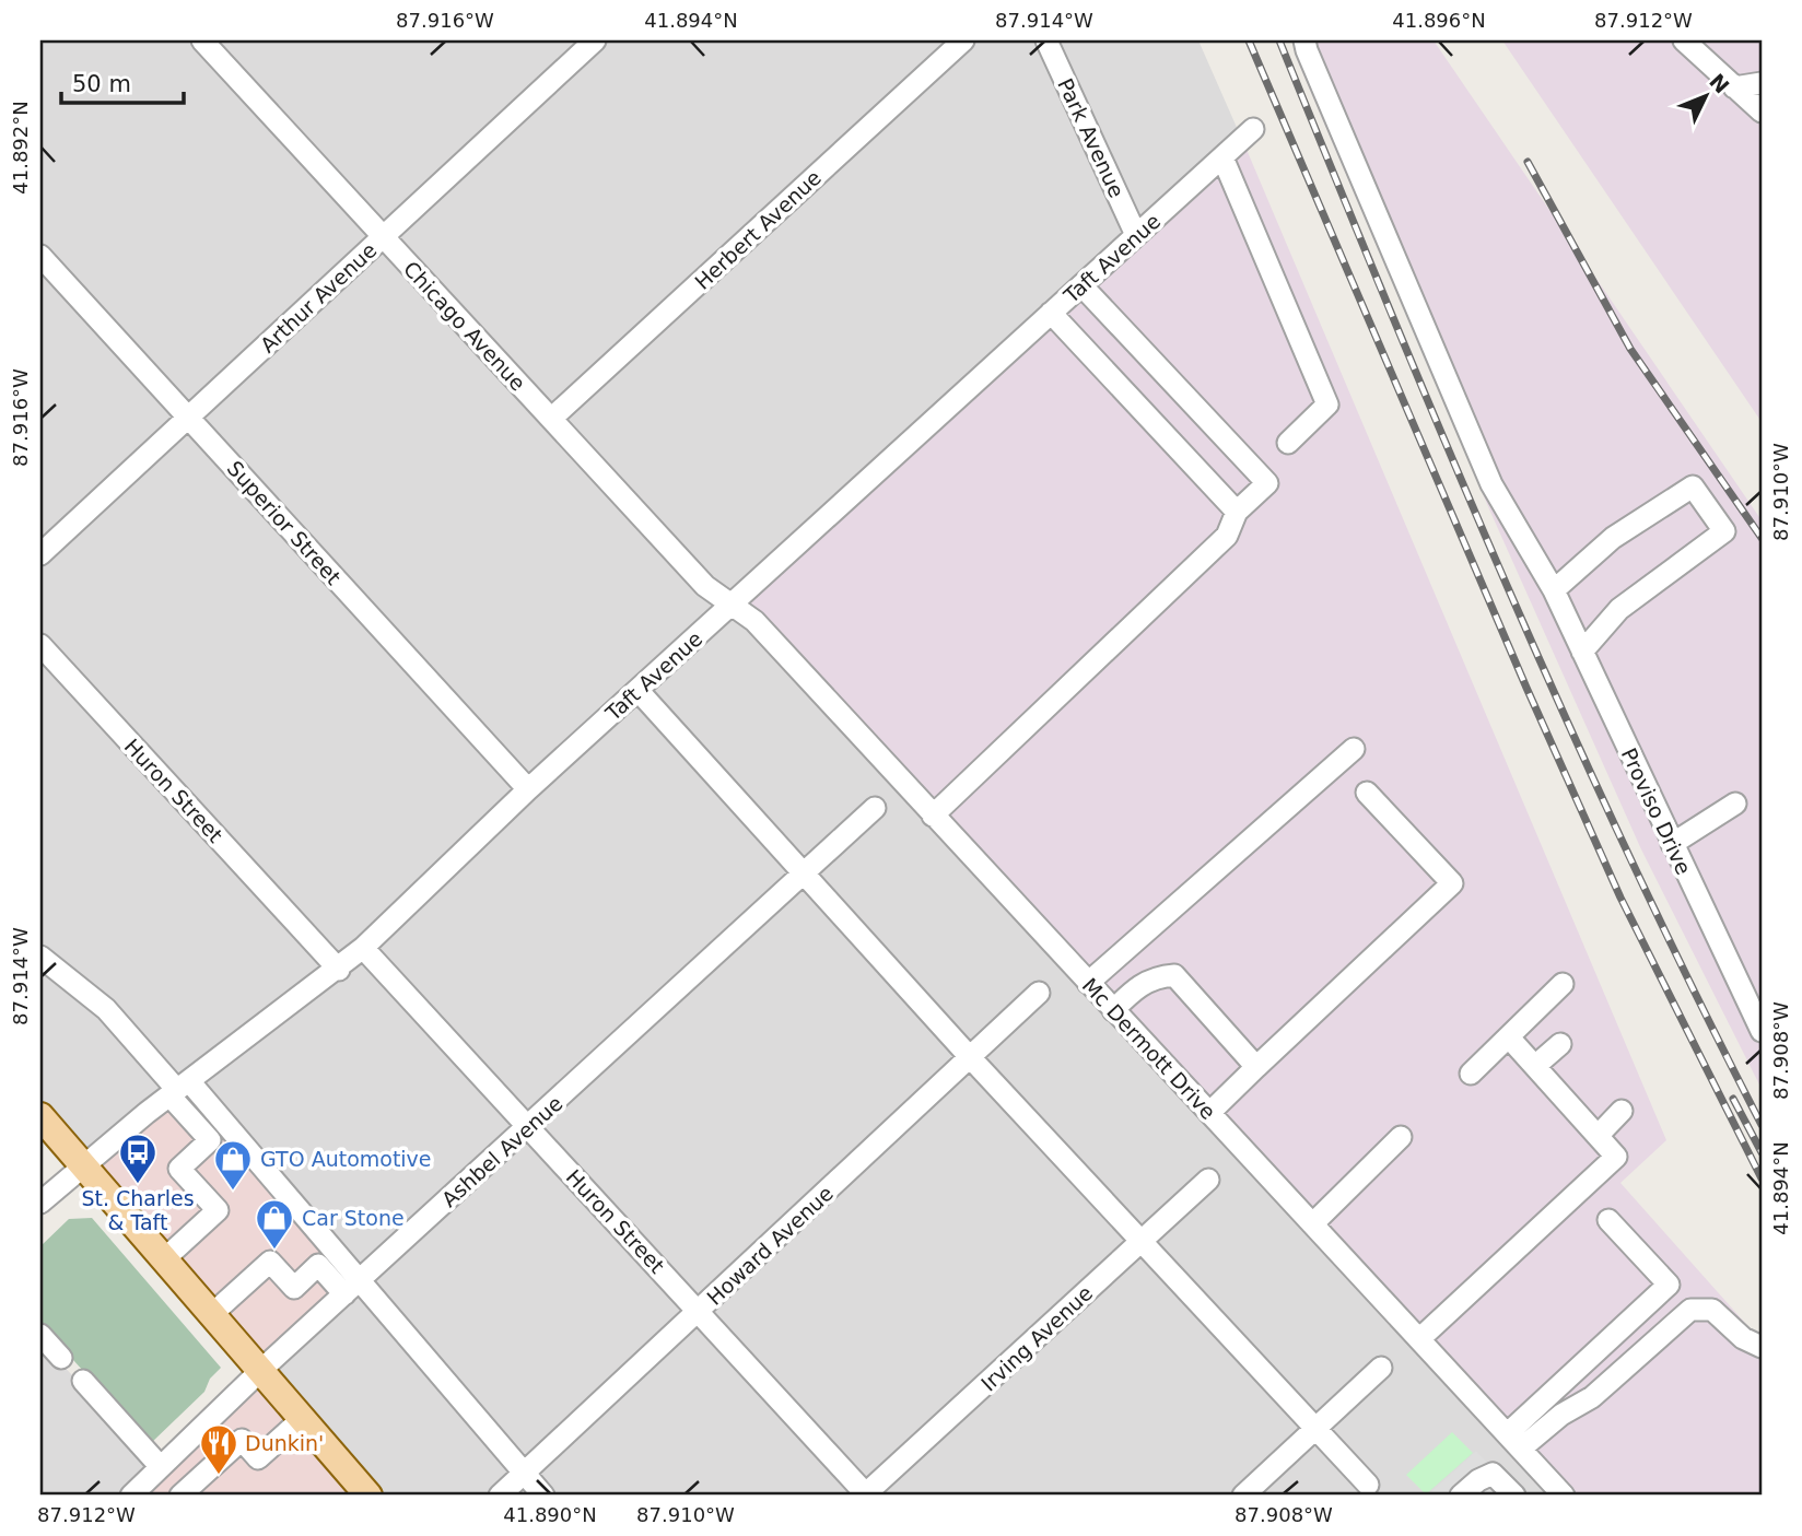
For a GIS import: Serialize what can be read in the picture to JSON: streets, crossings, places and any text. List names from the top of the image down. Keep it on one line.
{"streets":{"street":["Park Avenue","Herbert Avenue","Taft Avenue","Arthur Avenue","Chicago Avenue","Superior Street","Huron Street","Proviso Drive","Mc Dermott Drive","Ashbel Avenue","Howard Avenue","Irving Avenue"]},"crossings":[["Park Avenue","Taft Avenue"],["Herbert Avenue","Chicago Avenue"],["Taft Avenue","Chicago Avenue"],["Taft Avenue","Superior Street"],["Taft Avenue","Huron Street"],["Taft Avenue","Mc Dermott Drive"],["Arthur Avenue","Chicago Avenue"],["Arthur Avenue","Superior Street"],["Chicago Avenue","Mc Dermott Drive"],["Huron Street","Ashbel Avenue"],["Huron Street","Howard Avenue"],["Huron Street","Irving Avenue"]],"places":{"bus stop":["St. Charles & Taft"],"shop":["GTO Automotive","Car Stone"],"restaurant":["Dunkin'"]},"scale_bar":"50 m","north":"top right","coordinates":["87.916°W","41.894°N","87.914°W","41.896°N","87.912°W","41.892°N","87.910°W","87.908°W","41.890°N"]}
